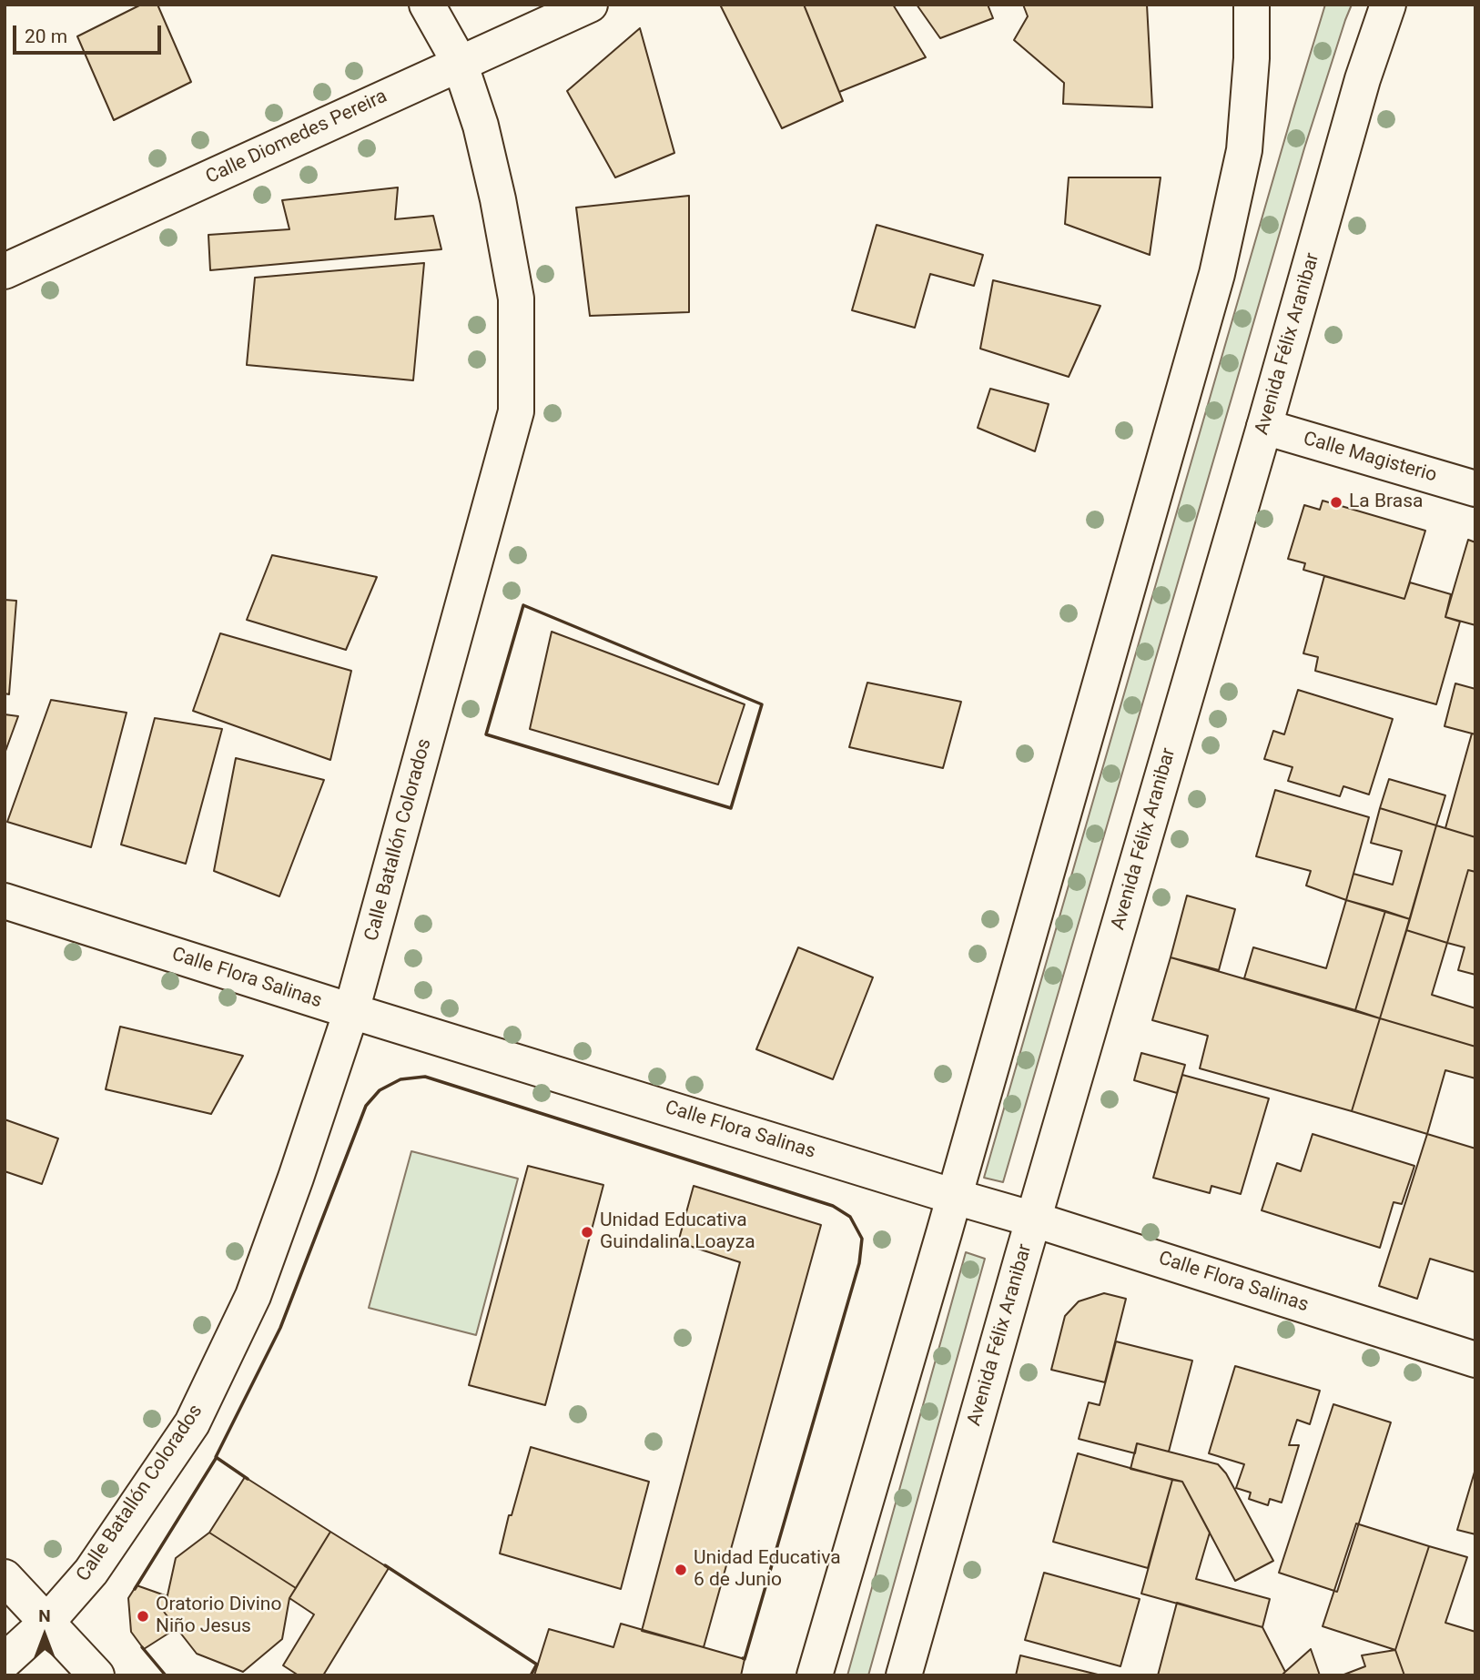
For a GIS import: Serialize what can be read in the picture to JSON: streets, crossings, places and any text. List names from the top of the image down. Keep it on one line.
{"streets":{"street":["Calle Diomedes Pereira","Avenida Félix Aranibar","Calle Magisterio","Calle Batallón Colorados","Calle Flora Salinas"]},"crossings":[["Calle Diomedes Pereira","Calle Batallón Colorados"],["Avenida Félix Aranibar","Calle Magisterio"],["Avenida Félix Aranibar","Calle Flora Salinas"],["Calle Batallón Colorados","Calle Flora Salinas"]],"places":["La Brasa","Unidad Educativa Guindalina Loayza","Unidad Educativa 6 de Junio","Oratorio Divino Niño Jesus"],"scale_bar":"20 m","north":"top"}
